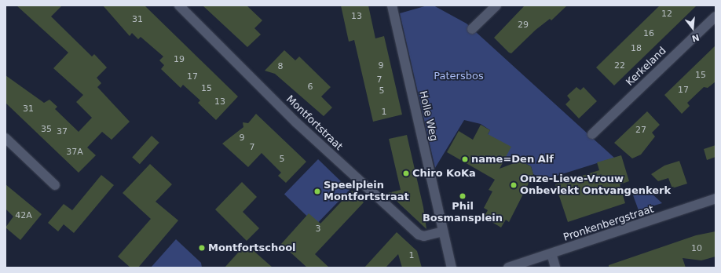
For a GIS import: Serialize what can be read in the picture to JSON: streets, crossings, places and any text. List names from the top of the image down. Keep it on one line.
{"streets":{"street":["Kerkeland","Holle Weg","Montfortstraat","Pronkenbergstraat"]},"crossings":[["Holle Weg","Montfortstraat"]],"parks":["Patersbos"],"places":["name=Den Alf","Chiro KoKa","Onze-Lieve-Vrouw Onbevlekt Ontvangenkerk","Speelplein Montfortstraat","Phil Bosmansplein","Montfortschool"],"house_numbers":["12","13","31","29","16","18","19","9","22","8","15","17","7","6","15","17","5","13","31","1","35","27","37","9","7","37A","5","42A","3","10","1"],"north":"bottom"}
